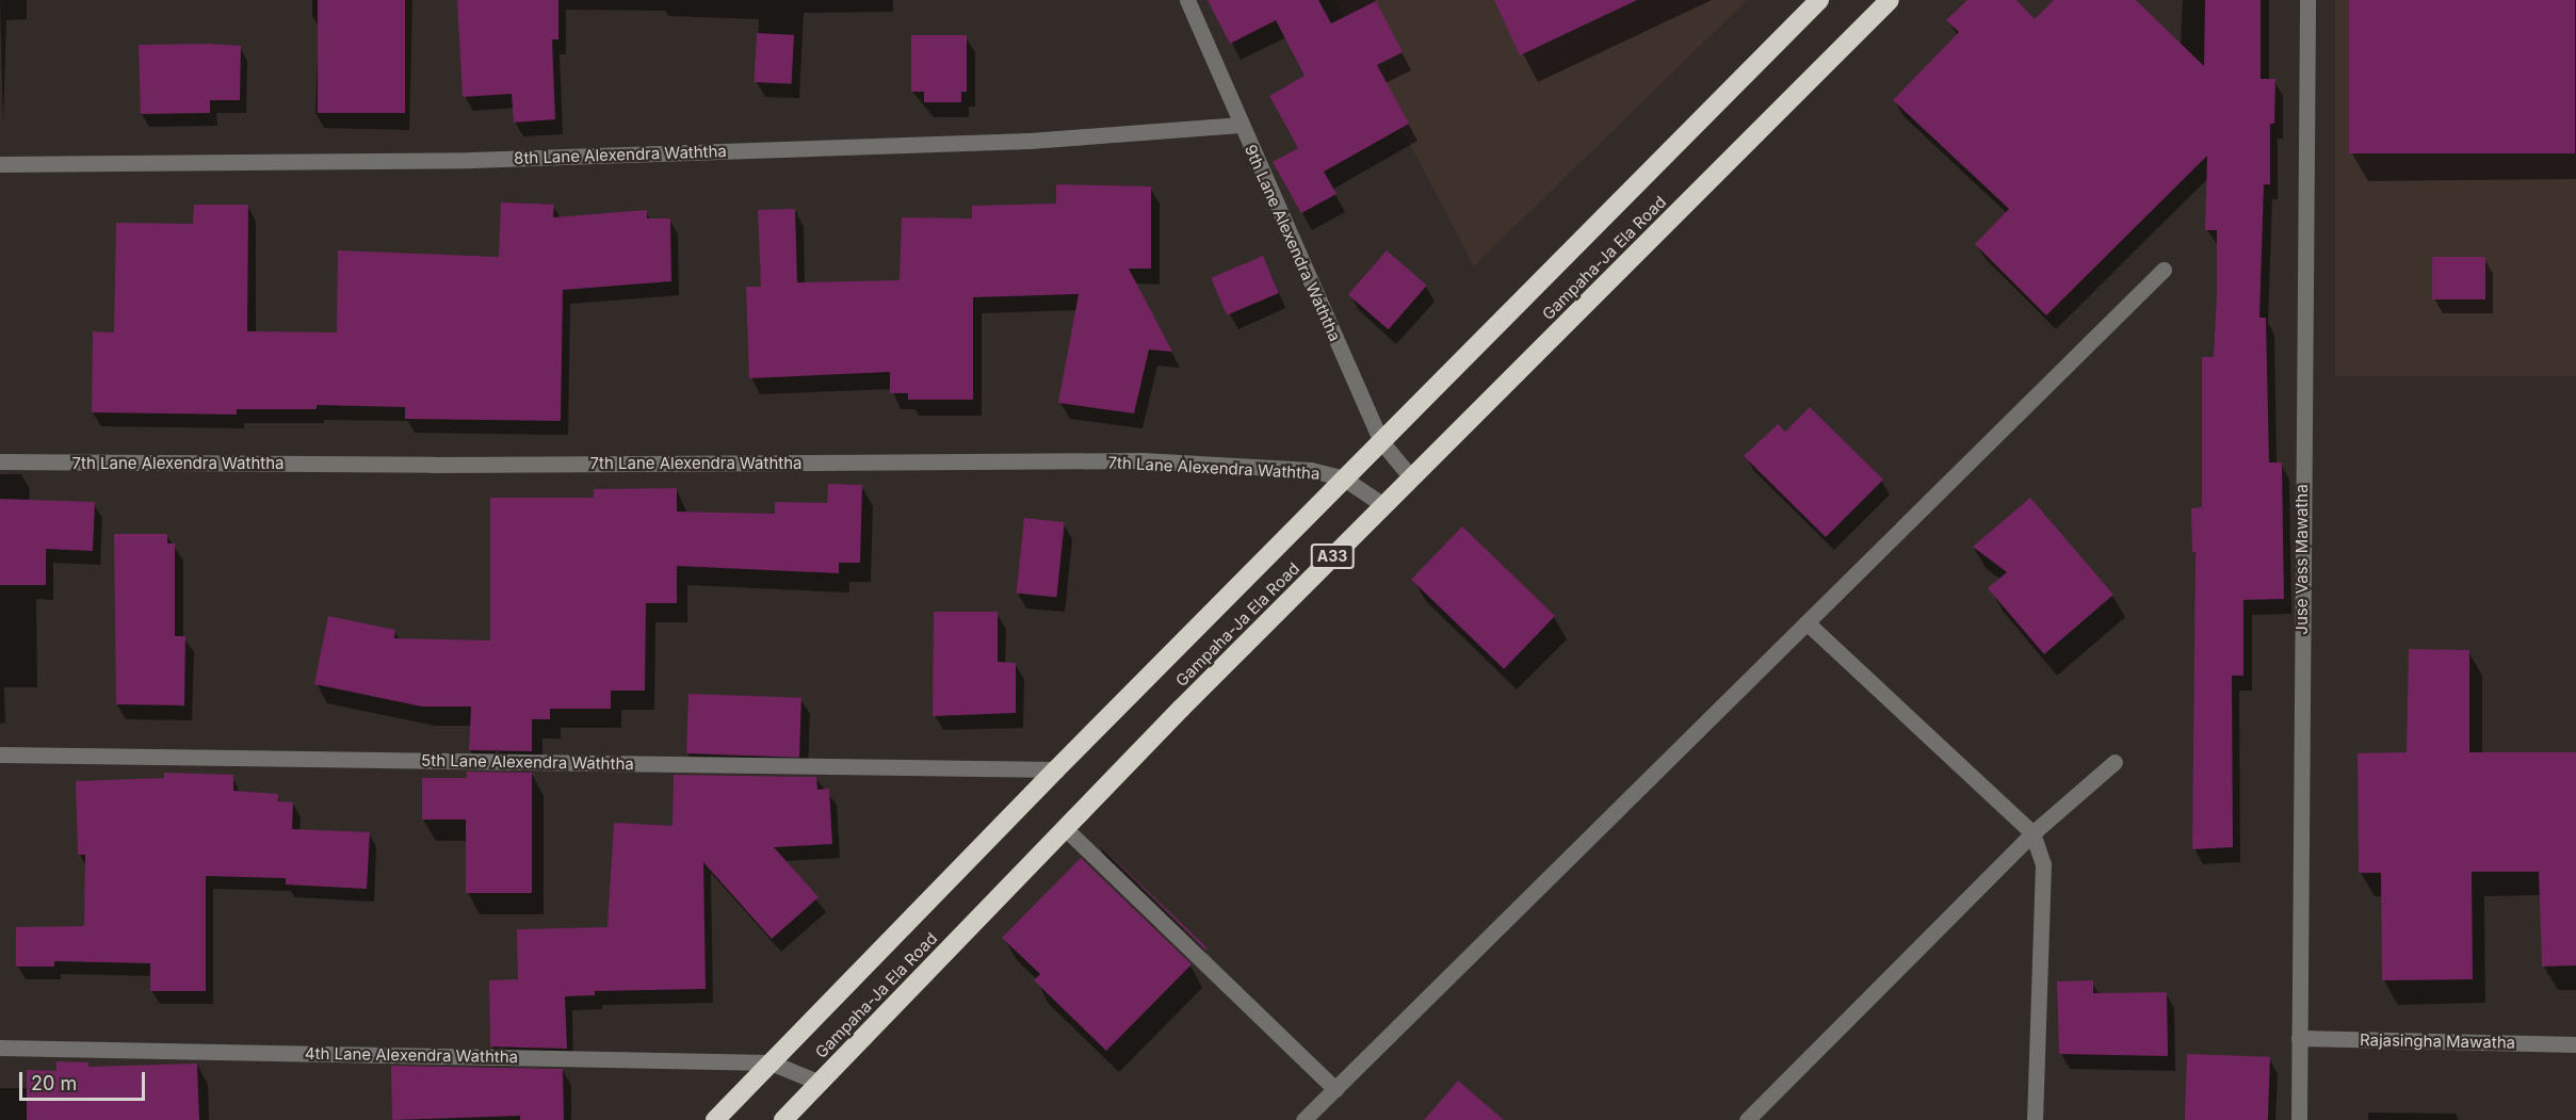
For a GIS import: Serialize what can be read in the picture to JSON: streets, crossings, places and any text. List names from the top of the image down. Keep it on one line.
{"streets":{"highway":["Gampaha-Ja Ela Road","A33"],"street":["8th Lane Alexendra Waththa","9th Lane Alexendra Waththa","7th Lane Alexendra Waththa","Juse Vass Mawatha","5th Lane Alexendra Waththa","Rajasingha Mawatha","4th Lane Alexendra Waththa"]},"crossings":[["8th Lane Alexendra Waththa","9th Lane Alexendra Waththa"],["9th Lane Alexendra Waththa","Gampaha-Ja Ela Road"],["Gampaha-Ja Ela Road","7th Lane Alexendra Waththa"],["Gampaha-Ja Ela Road","5th Lane Alexendra Waththa"],["Gampaha-Ja Ela Road","4th Lane Alexendra Waththa"],["Juse Vass Mawatha","Rajasingha Mawatha"]],"scale_bar":"20 m"}
